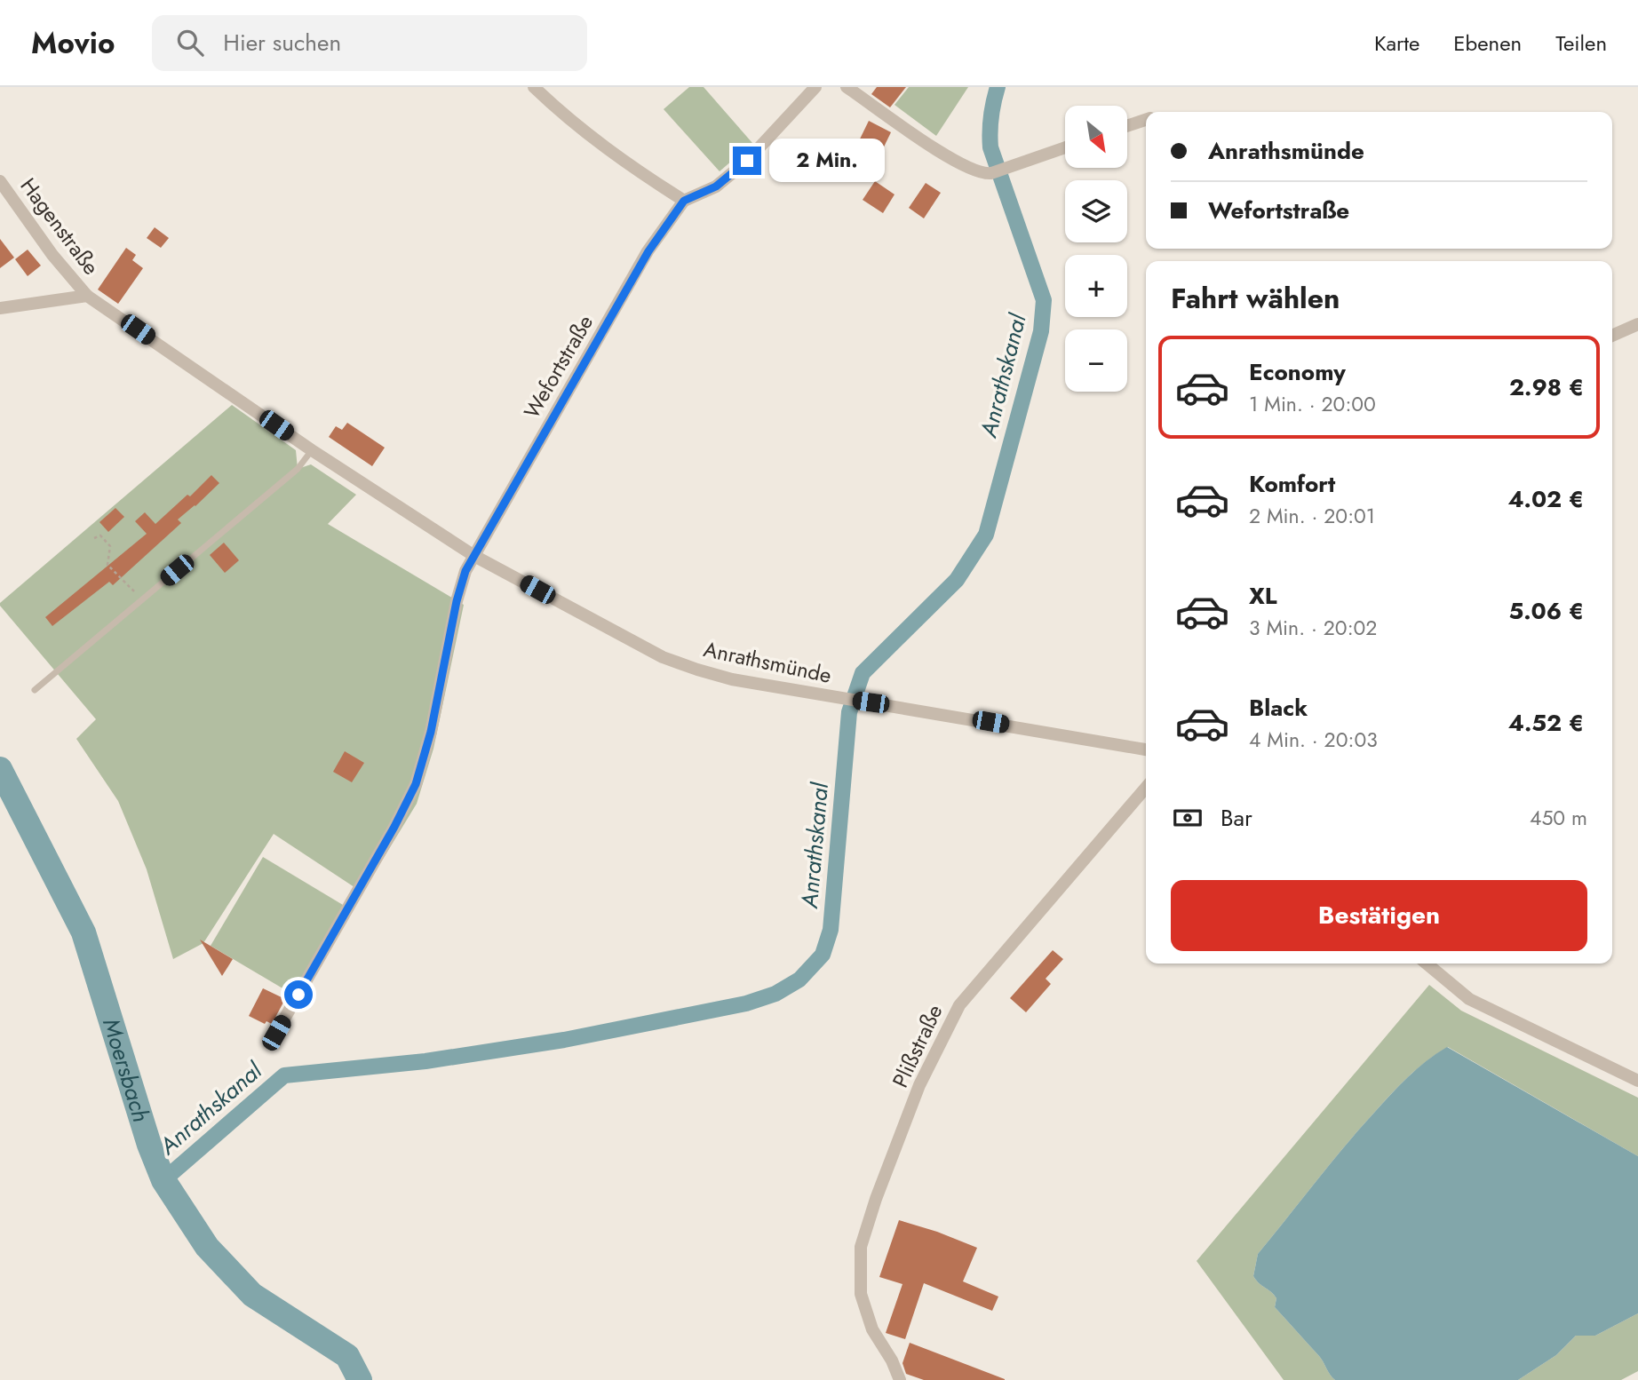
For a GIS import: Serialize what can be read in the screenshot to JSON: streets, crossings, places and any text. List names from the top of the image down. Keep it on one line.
{"streets":{"street":["Hagenstraße","Wefortstraße","Anrathsmünde","Plißstraße"]},"crossings":[["Hagenstraße","Anrathsmünde"],["Wefortstraße","Anrathsmünde"]],"water":["Anrathskanal","Moersbach"],"north":"bottom right","page":{"header":"Movio","search":"Hier suchen","nav":["Karte","Ebenen","Teilen"],"map_buttons":["+","−"],"banner":["Anrathsmünde","Wefortstraße"],"bubble":"2 Min.","heading":"Fahrt wählen","list":[{"name":"Economy","note":"1 Min. · 20:00","value":"2.98 €"},{"name":"Komfort","note":"2 Min. · 20:01","value":"4.02 €"},{"name":"XL","note":"3 Min. · 20:02","value":"5.06 €"},{"name":"Black","note":"4 Min. · 20:03","value":"4.52 €"}],"pay":["Bar","450 m"],"buttons":"Bestätigen"}}
